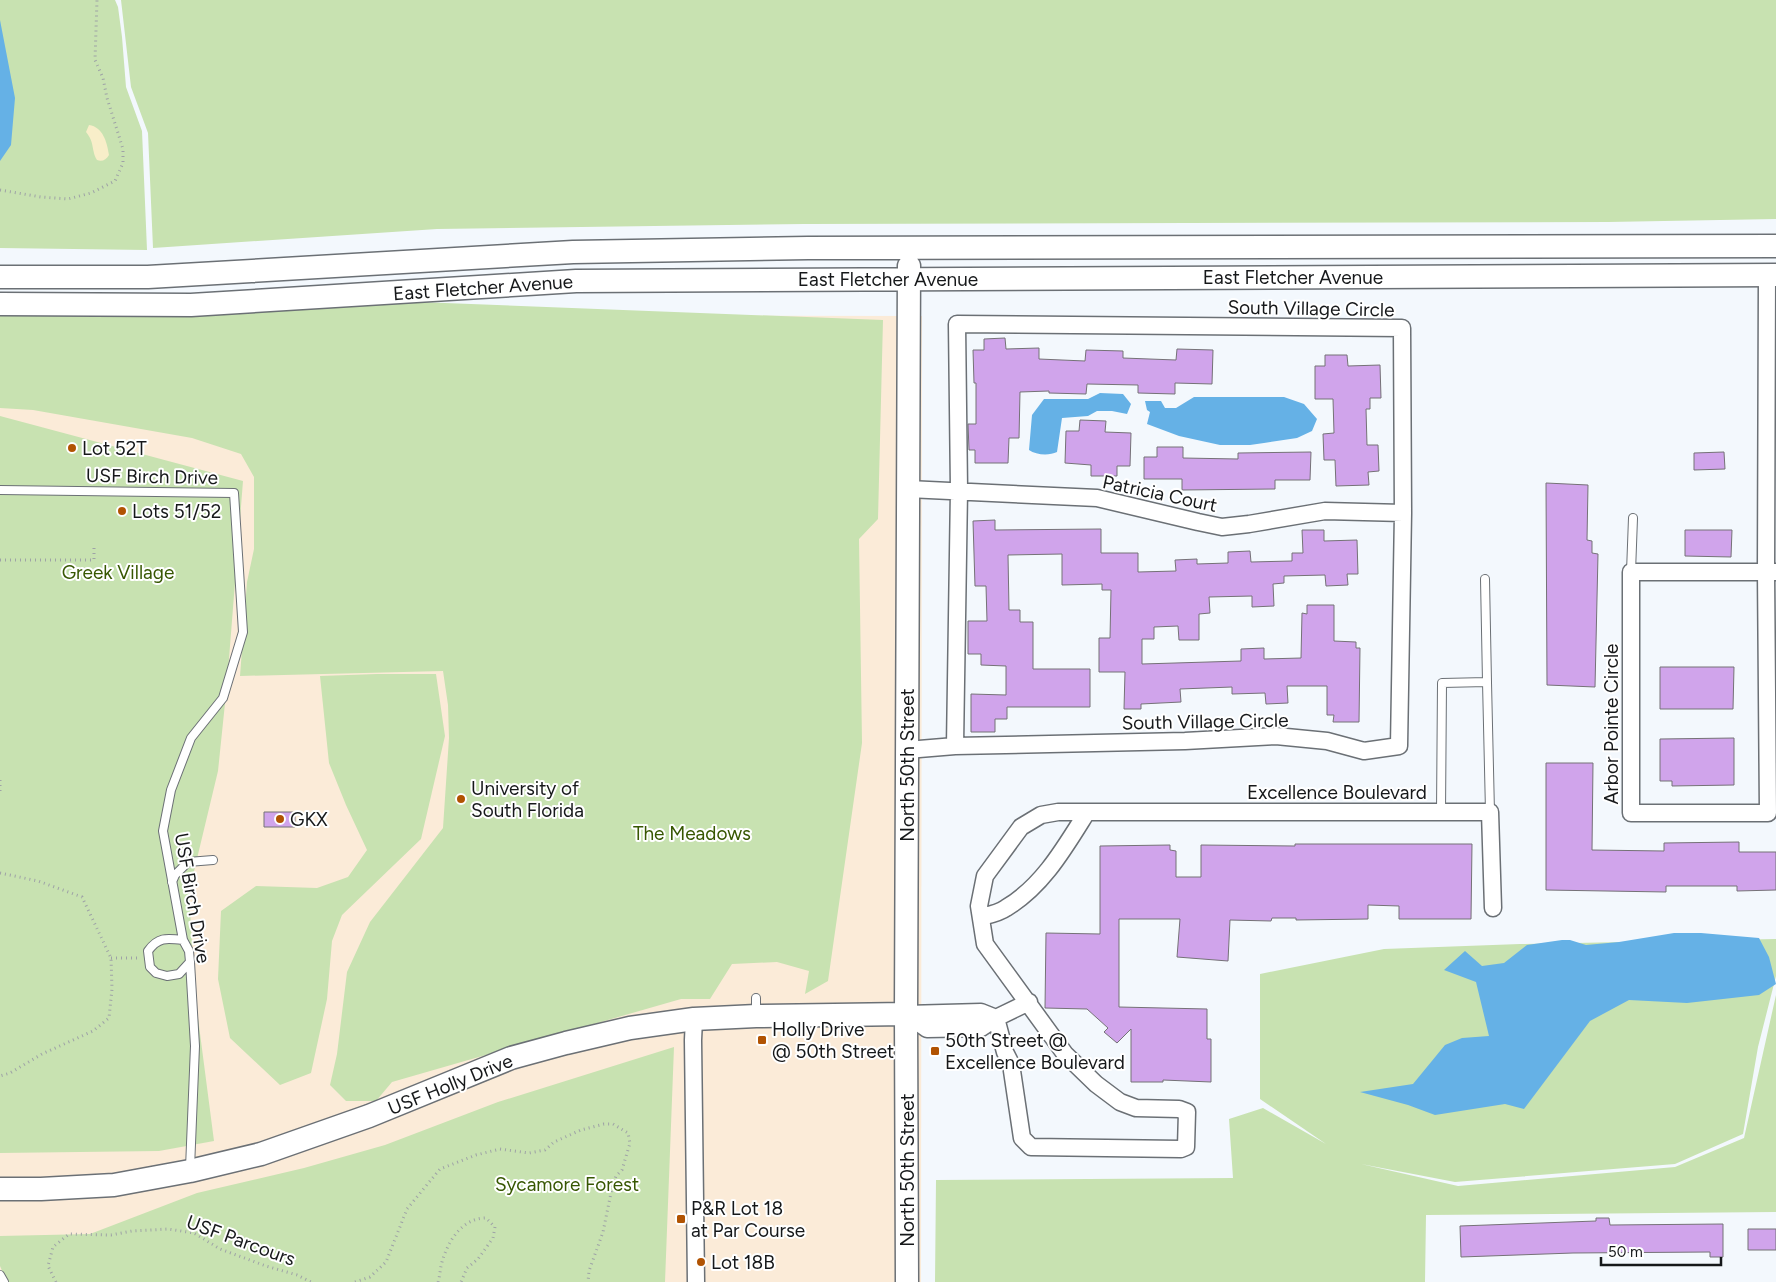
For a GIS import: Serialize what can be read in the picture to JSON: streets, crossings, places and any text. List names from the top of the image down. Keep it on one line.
{"streets":{"main road":["East Fletcher Avenue","North 50th Street","USF Holly Drive"],"street":["South Village Circle","Patricia Court","Arbor Pointe Circle","Excellence Boulevard"],"lane":["USF Birch Drive"],"path":["USF Parcours"]},"crossings":[["East Fletcher Avenue","Arbor Pointe Circle"],["East Fletcher Avenue","North 50th Street"],["South Village Circle","Patricia Court"],["South Village Circle","North 50th Street"],["USF Birch Drive","USF Holly Drive"],["Patricia Court","North 50th Street"],["North 50th Street","USF Holly Drive"]],"parks":["Greek Village","The Meadows","Sycamore Forest"],"places":{"other":["Lot 52T","Lots 51/52","University of South Florida","GKX","Lot 18B"],"transit":["Holly Drive @ 50th Street","50th Street @ Excellence Boulevard","P&R Lot 18 at Par Course"]},"scale_bar":"50 m"}
